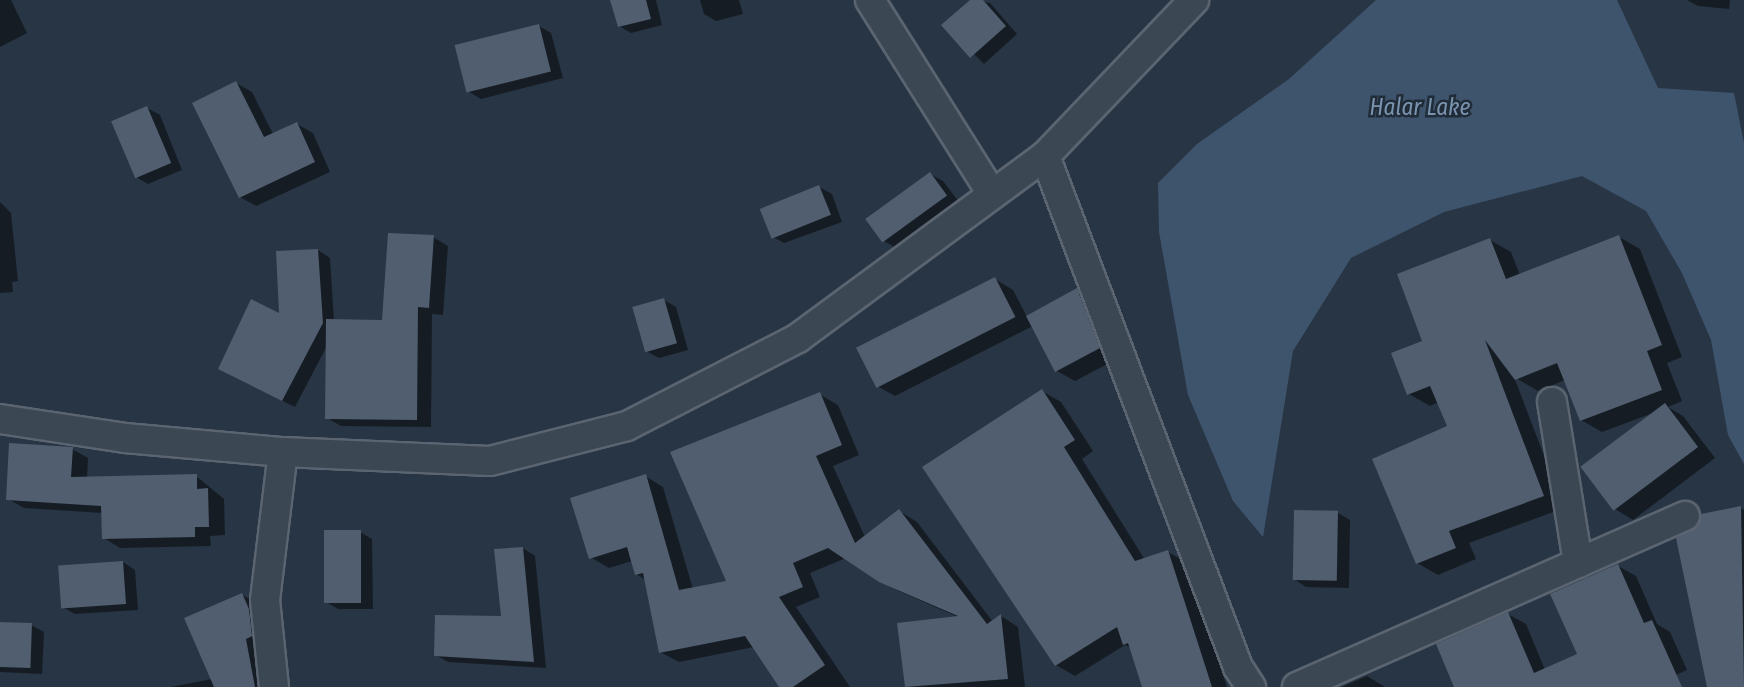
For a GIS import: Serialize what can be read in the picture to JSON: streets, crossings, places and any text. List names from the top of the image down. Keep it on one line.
{"water":["Halar Lake"]}
